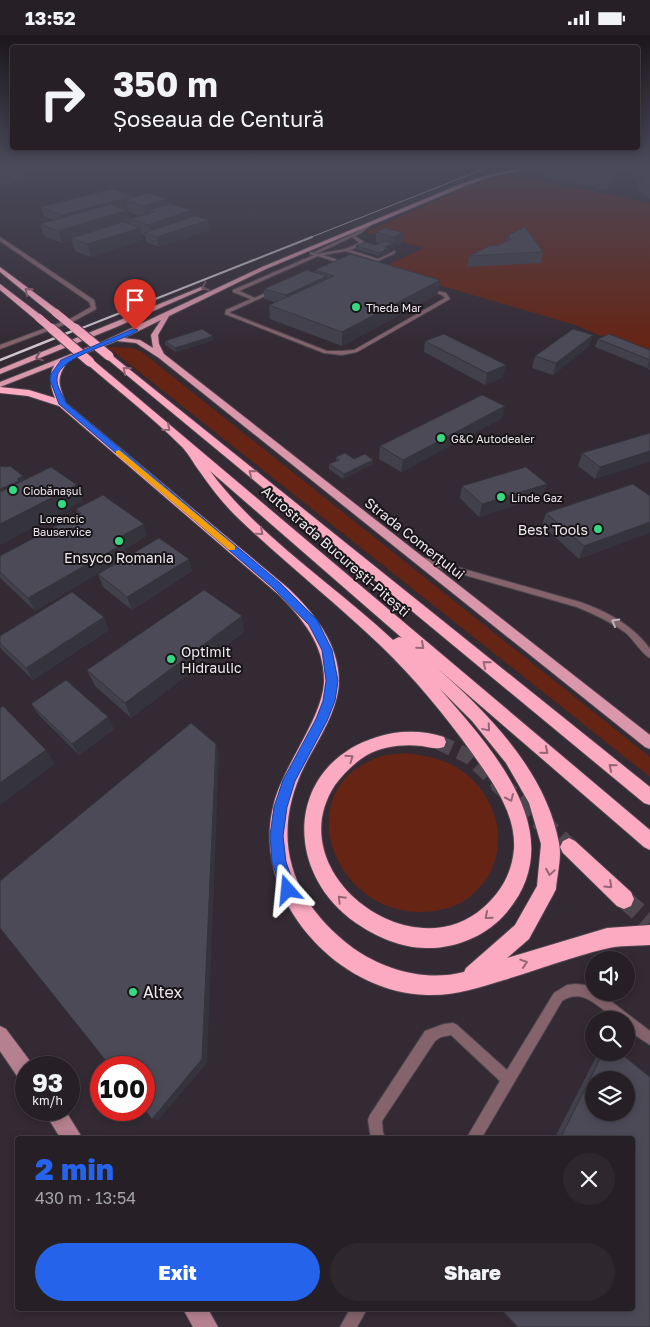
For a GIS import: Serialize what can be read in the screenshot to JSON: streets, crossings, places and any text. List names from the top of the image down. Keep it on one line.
{"streets":{"highway":["Autostrada București-Pitești"],"main road":["Strada Comerțului"]},"places":["Theda Mar","G&C Autodealer","Ciobănașul","Linde Gaz","Lorencic Bauservice","Best Tools","Ensyco Romania","Optimit Hidraulic","Altex"],"page":{"status":"13:52","turn":["350 m","Șoseaua de Centură"],"speed":"93 km/h","limit":"100","heading":["2 min","430 m · 13:54"],"buttons":["Exit","Share"]}}
